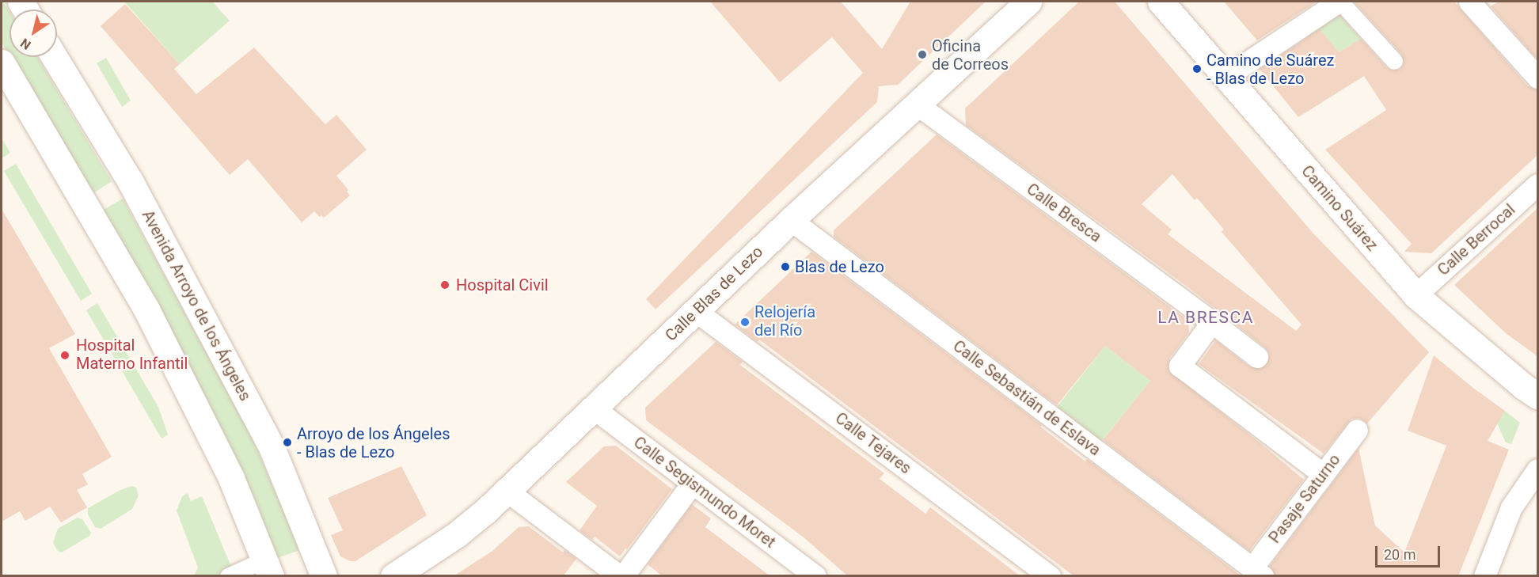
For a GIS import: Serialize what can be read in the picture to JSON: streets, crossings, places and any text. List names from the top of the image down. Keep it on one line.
{"streets":{"main road":["Camino Suárez","Calle Blas de Lezo","Avenida Arroyo de los Ángeles"],"street":["Calle Bresca","Calle Berrocal","Calle Sebastián de Eslava","Calle Tejares","Calle Segismundo Moret","Pasaje Saturno"]},"crossings":[["Camino Suárez","Calle Berrocal"],["Calle Bresca","Calle Blas de Lezo"],["Calle Blas de Lezo","Calle Sebastián de Eslava"],["Calle Blas de Lezo","Calle Tejares"],["Calle Blas de Lezo","Calle Segismundo Moret"],["Calle Sebastián de Eslava","Pasaje Saturno"]],"districts":["LA BRESCA"],"places":["Oficina de Correos","Camino de Suárez - Blas de Lezo","Blas de Lezo","Hospital Civil","Relojería del Río","Hospital Materno Infantil","Arroyo de los Ángeles - Blas de Lezo"],"scale_bar":"20 m","north":"bottom left"}
